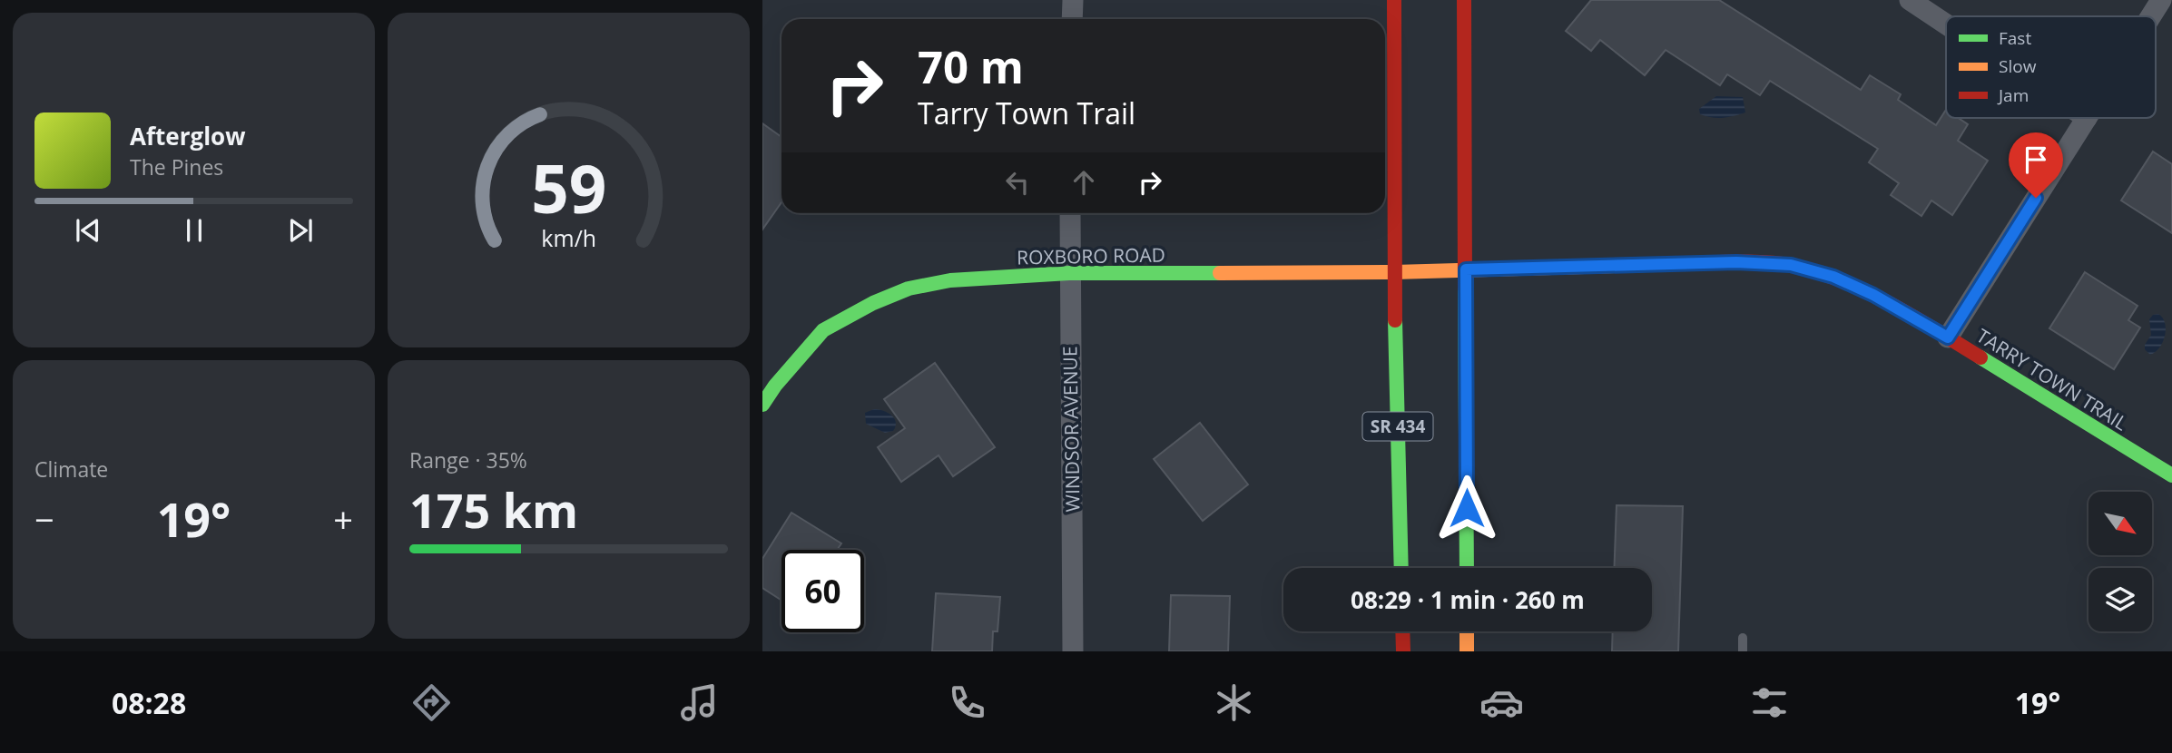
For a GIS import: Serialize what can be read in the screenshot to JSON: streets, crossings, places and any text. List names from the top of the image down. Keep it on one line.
{"streets":{"street":["ROXBORO ROAD","TARRY TOWN TRAIL","SR 434","WINDSOR AVENUE"]},"crossings":[["ROXBORO ROAD","TARRY TOWN TRAIL"],["ROXBORO ROAD","SR 434"],["ROXBORO ROAD","WINDSOR AVENUE"]],"legend":["Fast","Slow","Jam"],"north":"bottom right","page":{"turn":["70 m","Tarry Town Trail"],"song":["Afterglow","The Pines"],"tile":["Climate",["Range · 35%","175 km"]],"heat":["−","19°","+"],"limit":"60","trip":"08:29 · 1 min · 260 m","tabs":["08:28","19°"],"gauge":["59","km/h"]}}
